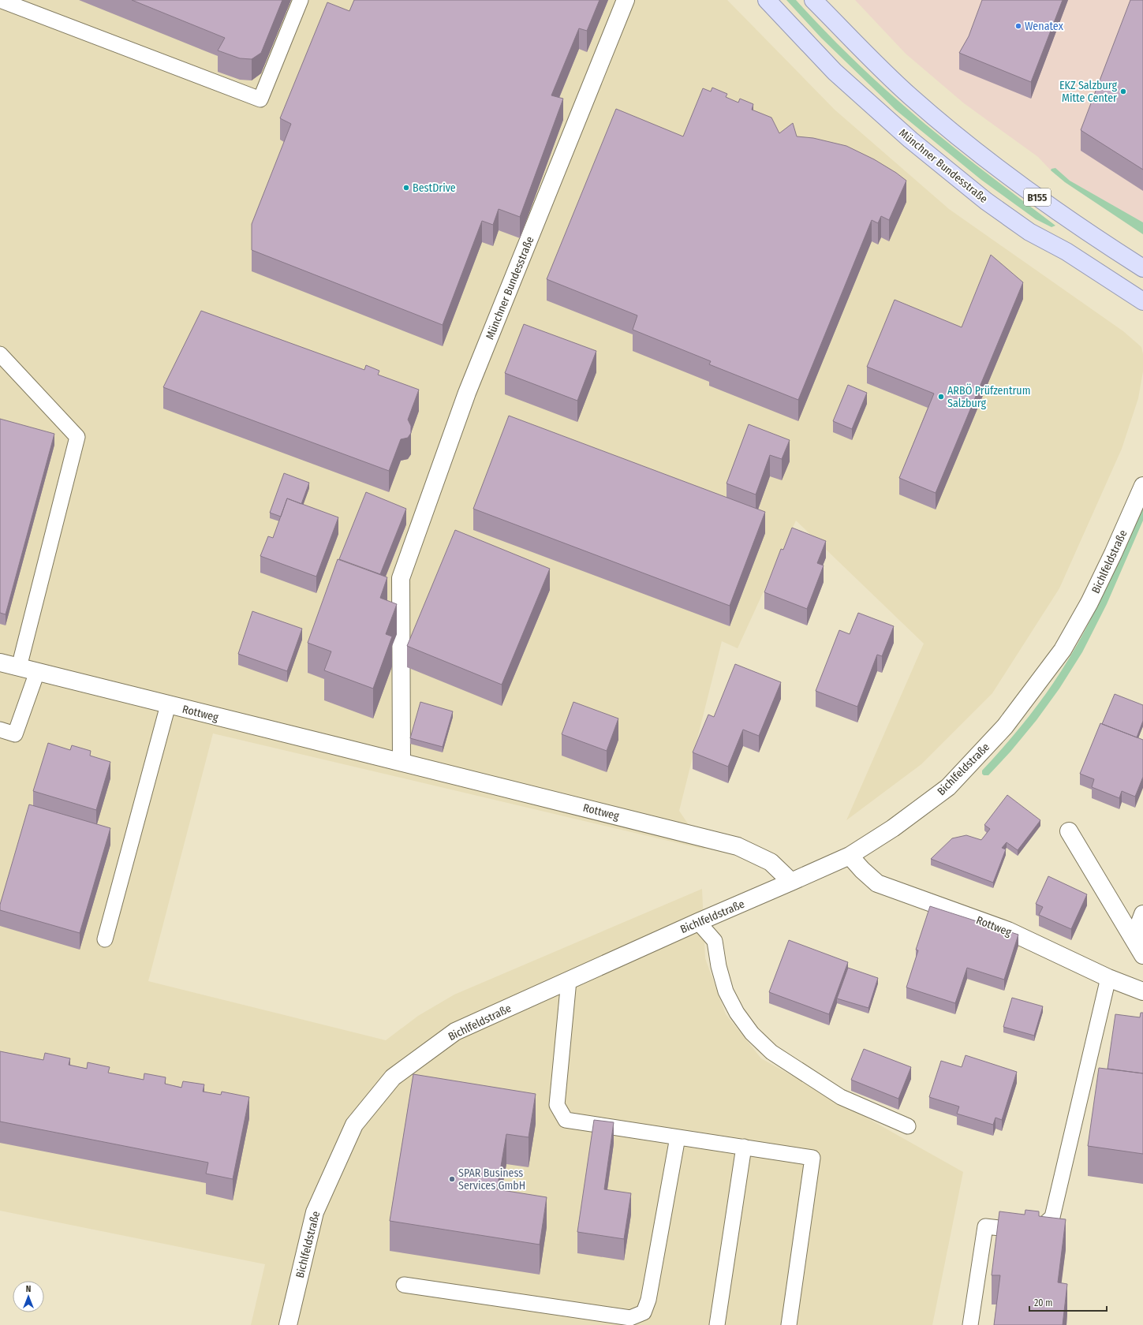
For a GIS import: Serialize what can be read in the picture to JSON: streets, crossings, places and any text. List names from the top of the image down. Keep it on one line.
{"streets":{"main road":["Münchner Bundesstraße","B155"],"street":["Bichlfeldstraße","Rottweg"]},"crossings":[["Münchner Bundesstraße","Rottweg"],["Bichlfeldstraße","Rottweg"]],"places":["Wenatex","EKZ Salzburg Mitte Center","BestDrive","ARBÖ Prüfzentrum Salzburg","SPAR Business Services GmbH"],"scale_bar":"20 m","north":"top"}
